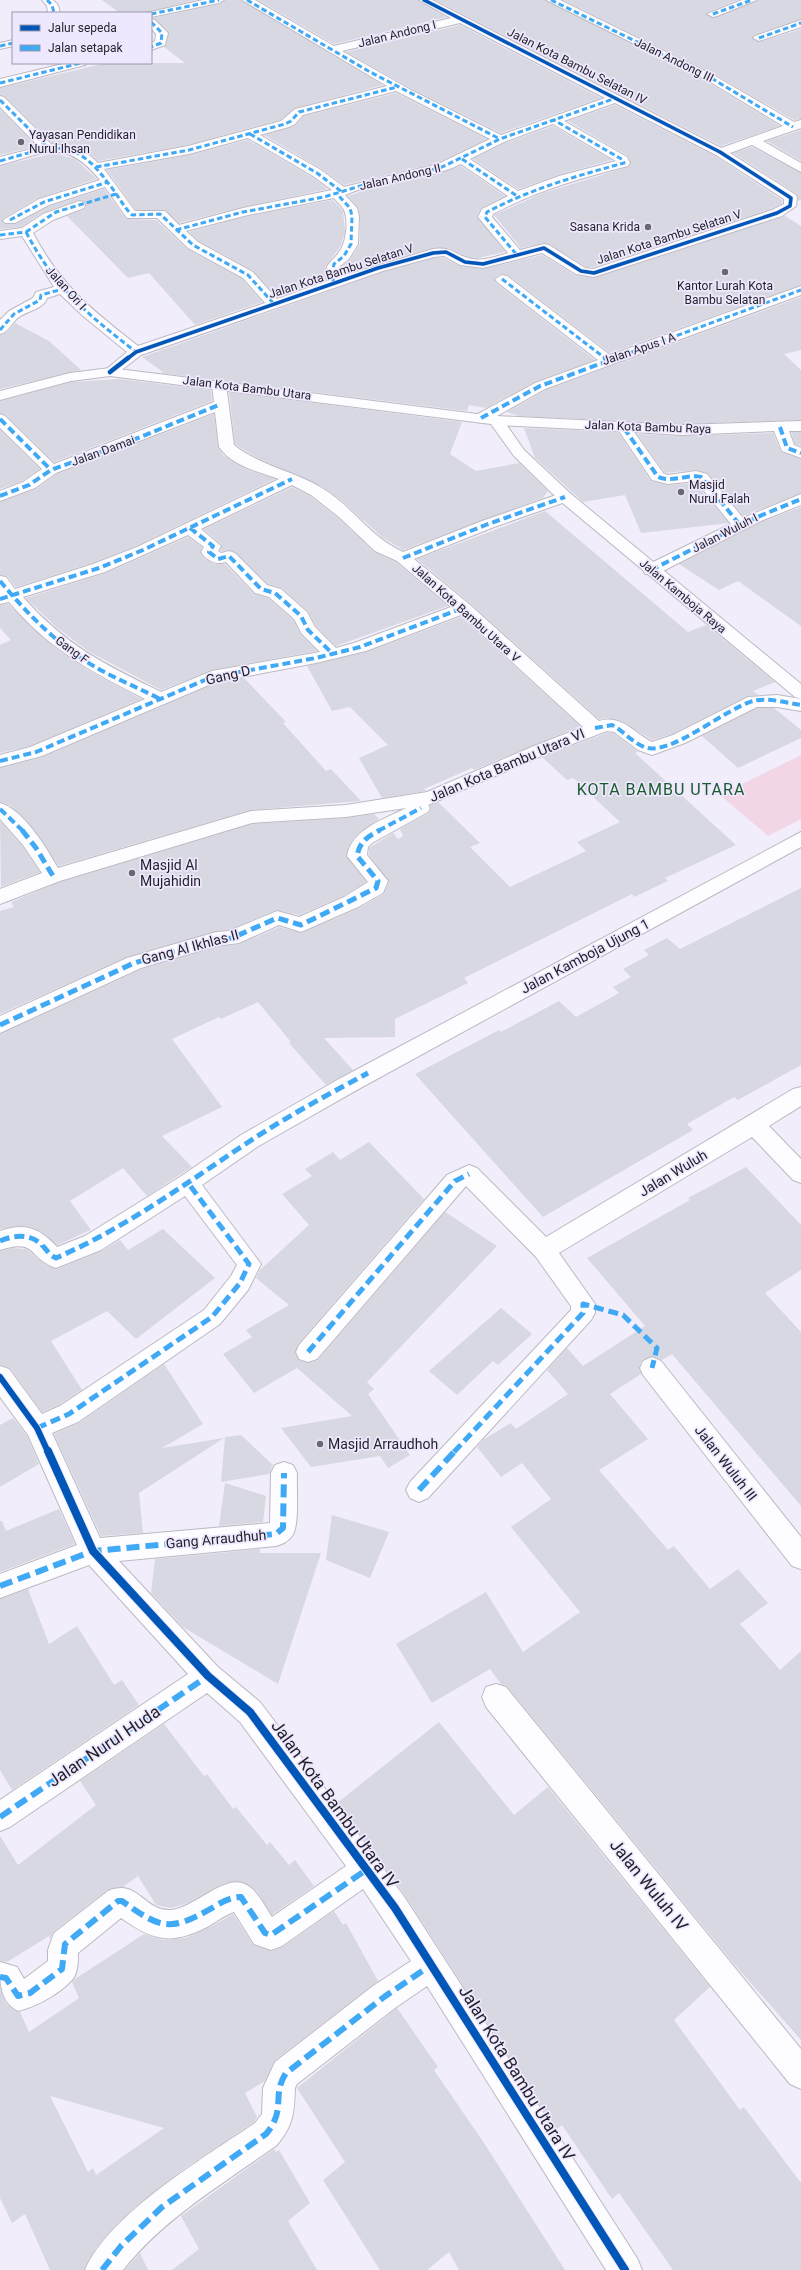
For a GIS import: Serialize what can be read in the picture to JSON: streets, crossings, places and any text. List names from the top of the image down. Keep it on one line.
{"streets":{"street":["Jalan Andong I","Jalan Andong III","Jalan Kota Bambu Selatan IV","Jalan Andong II","Jalan Kota Bambu Selatan V","Jalan Ori I","Jalan Apus I A","Jalan Kota Bambu Utara","Jalan Kota Bambu Raya","Jalan Damai","Jalan Wuluh I","Jalan Kamboja Raya","Jalan Kota Bambu Utara V","Gang F","Gang D","Jalan Kota Bambu Utara VI","Gang Al Ikhlas II","Jalan Kamboja Ujung 1","Jalan Wuluh","Jalan Wuluh III","Gang Arraudhuh","Jalan Nurul Huda","Jalan Kota Bambu Utara IV","Jalan Wuluh IV"]},"crossings":[["Jalan Andong I","Jalan Kota Bambu Selatan IV"],["Jalan Kota Bambu Selatan IV","Jalan Andong II"],["Jalan Kota Bambu Selatan IV","Jalan Kota Bambu Selatan V"],["Jalan Kota Bambu Selatan V","Jalan Ori I"],["Jalan Kota Bambu Selatan V","Jalan Kota Bambu Utara"],["Jalan Apus I A","Jalan Kota Bambu Utara"],["Jalan Apus I A","Jalan Kota Bambu Raya"],["Jalan Apus I A","Jalan Kamboja Raya"],["Jalan Kota Bambu Utara","Jalan Kota Bambu Raya"],["Jalan Kota Bambu Utara","Jalan Kamboja Raya"],["Jalan Kota Bambu Utara","Jalan Kota Bambu Utara V"],["Jalan Kota Bambu Raya","Jalan Kamboja Raya"],["Jalan Damai","Jalan Kota Bambu Utara V"],["Jalan Wuluh I","Jalan Kamboja Raya"],["Jalan Kota Bambu Utara V","Gang D"],["Jalan Kota Bambu Utara V","Jalan Kota Bambu Utara VI"],["Gang F","Gang D"],["Gang Arraudhuh","Jalan Kota Bambu Utara IV"],["Jalan Nurul Huda","Jalan Kota Bambu Utara IV"]],"districts":["KOTA BAMBU UTARA"],"places":["Yayasan Pendidikan Nurul Ihsan","Sasana Krida","Kantor Lurah Kota Bambu Selatan","Masjid Nurul Falah","Masjid Al Mujahidin","Masjid Arraudhoh"],"legend":["Jalur sepeda","Jalan setapak"]}
